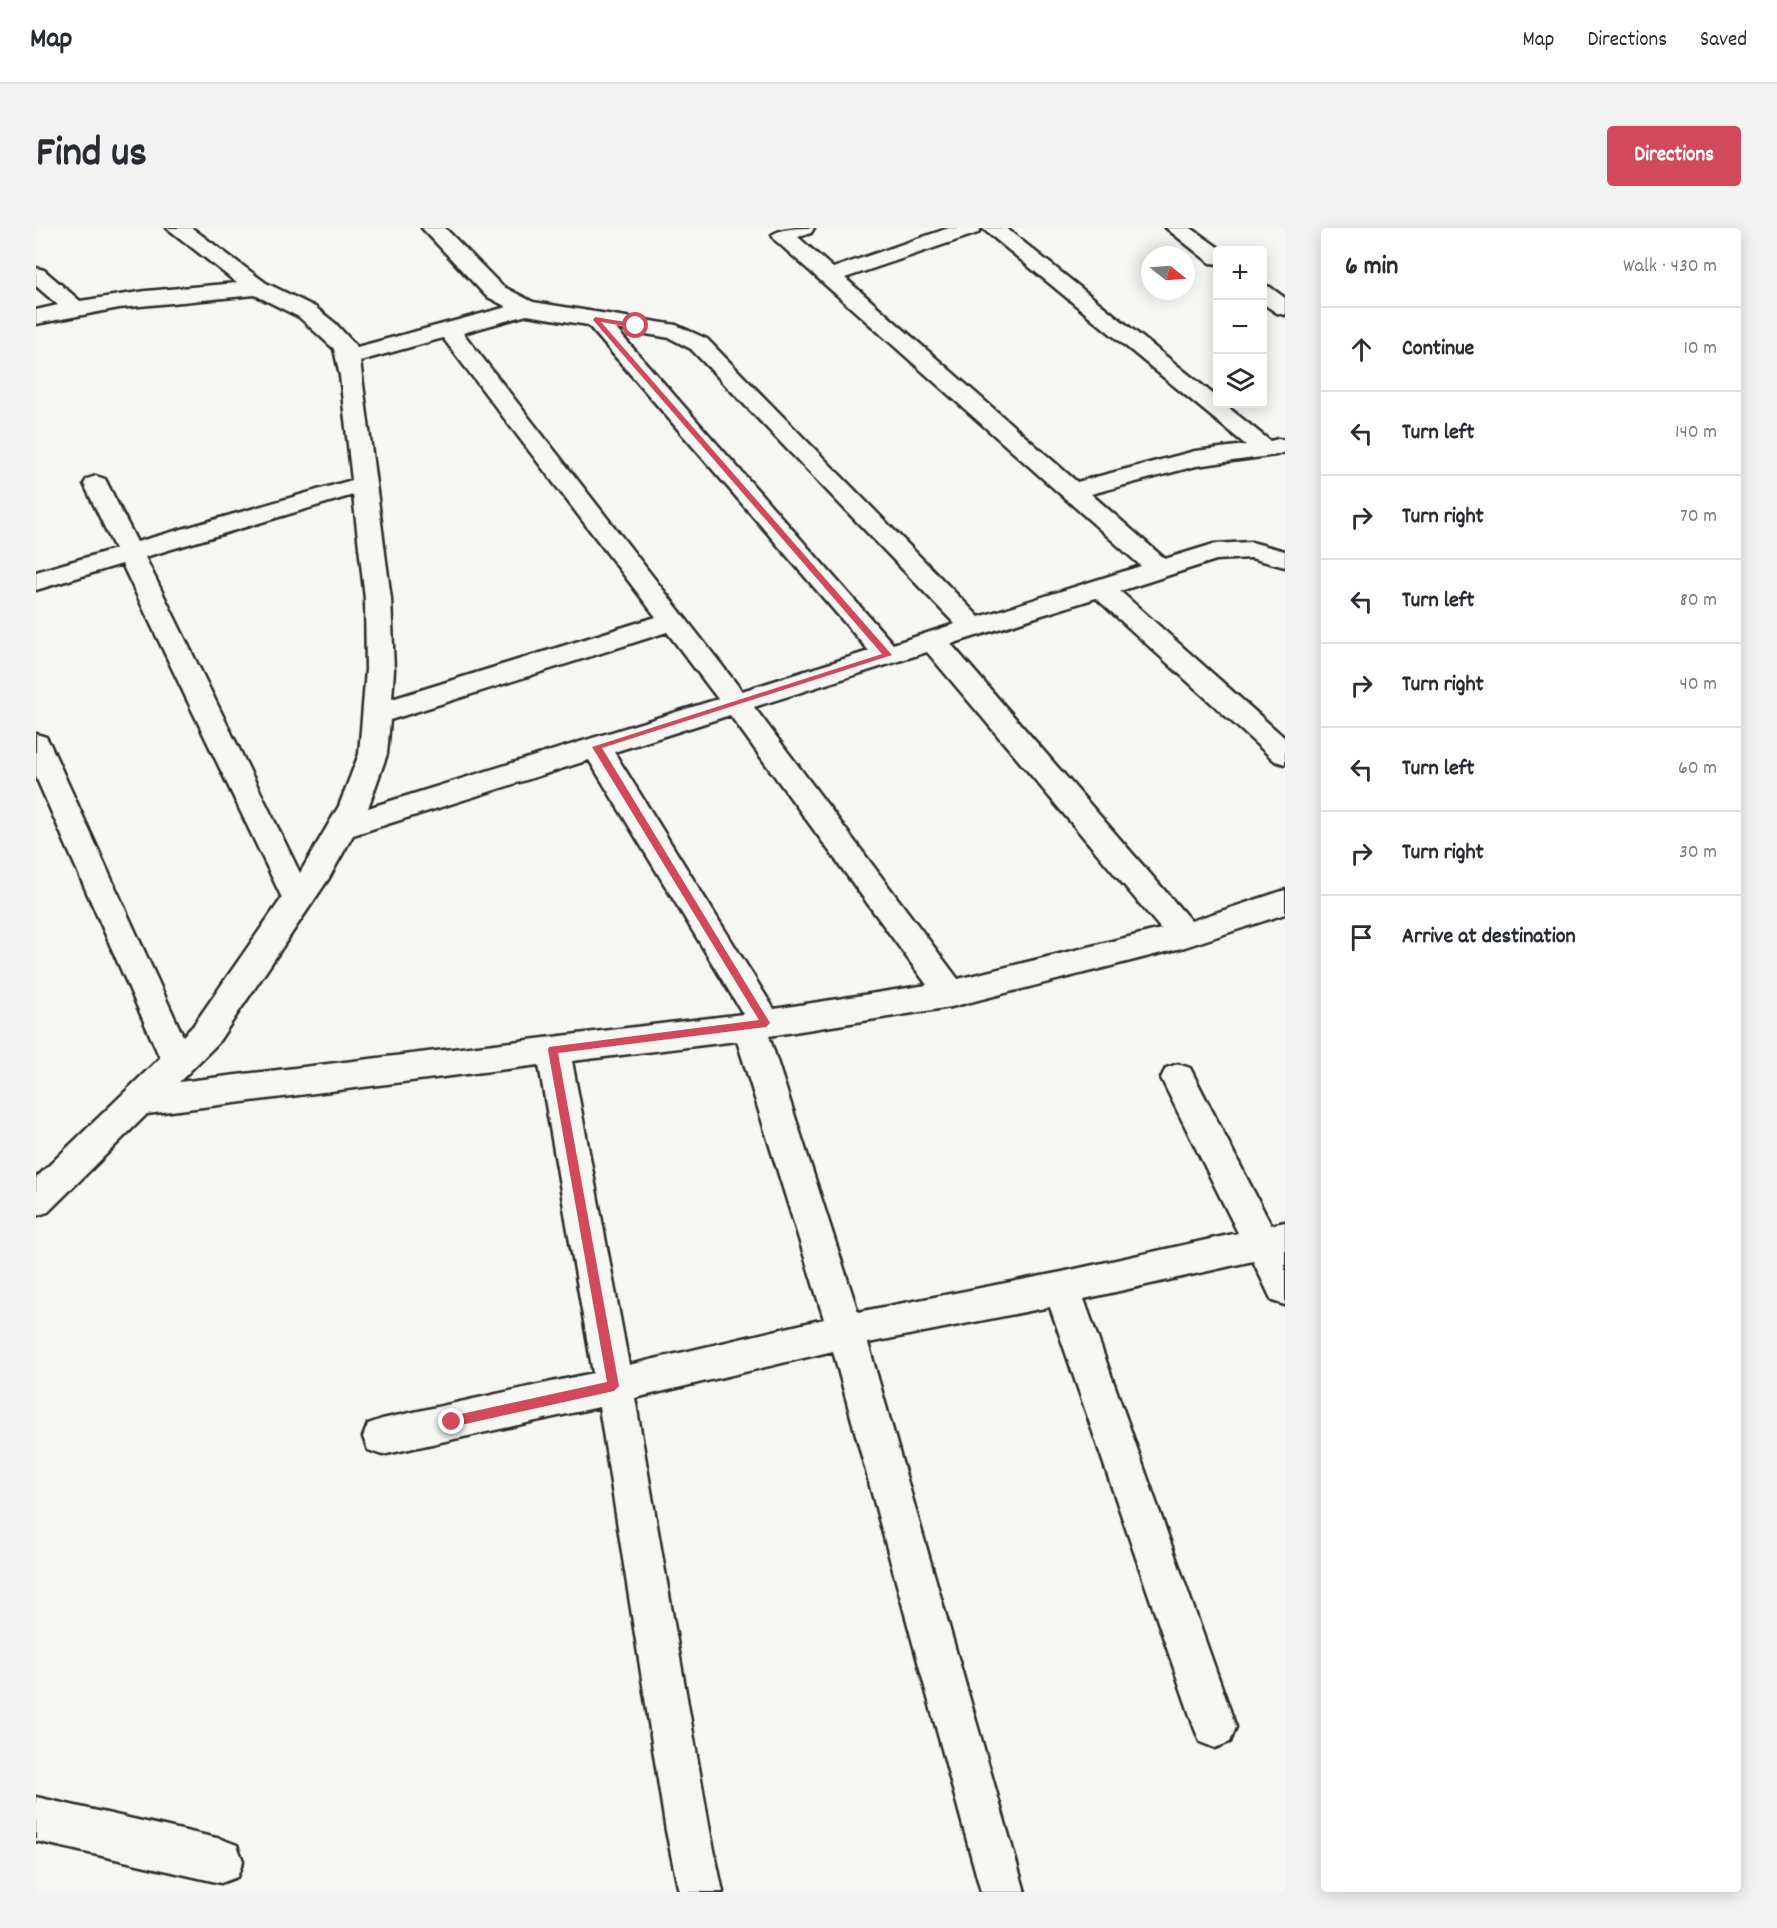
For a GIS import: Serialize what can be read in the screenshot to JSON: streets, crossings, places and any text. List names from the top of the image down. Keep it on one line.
{"north":"right","page":{"header":"Map","nav":["Map","Directions","Saved"],"title":"Find us","buttons":"Directions","heading":["6 min","Walk · 430 m"],"map_buttons":["+","−"],"list":[["Continue","10 m"],["Turn left","140 m"],["Turn right","70 m"],["Turn left","80 m"],["Turn right","40 m"],["Turn left","60 m"],["Turn right","30 m"],"Arrive at destination"]}}
